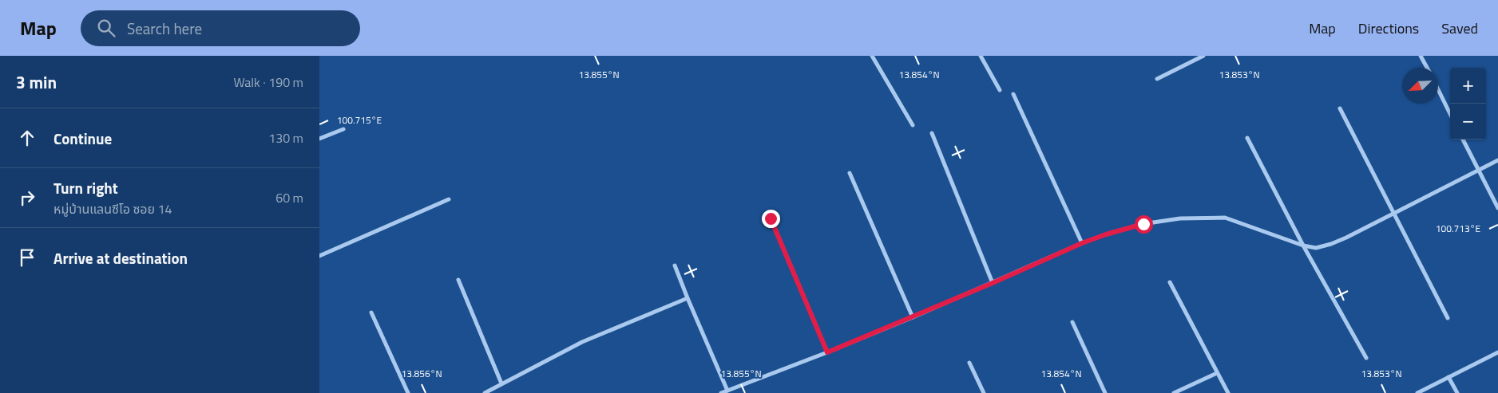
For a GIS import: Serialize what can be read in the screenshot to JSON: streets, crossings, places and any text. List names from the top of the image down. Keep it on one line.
{"north":"bottom left","page":{"header":"Map","search":"Search here","nav":["Map","Directions","Saved"],"heading":["3 min","Walk · 190 m"],"map_buttons":["+","−"],"list":[["Continue","130 m"],["Turn right","หมู่บ้านแลนซีโอ ซอย 14","60 m"],"Arrive at destination"]},"coordinates":["13.855°N","13.854°N","13.853°N","100.715°E","100.713°E","13.856°N"]}
